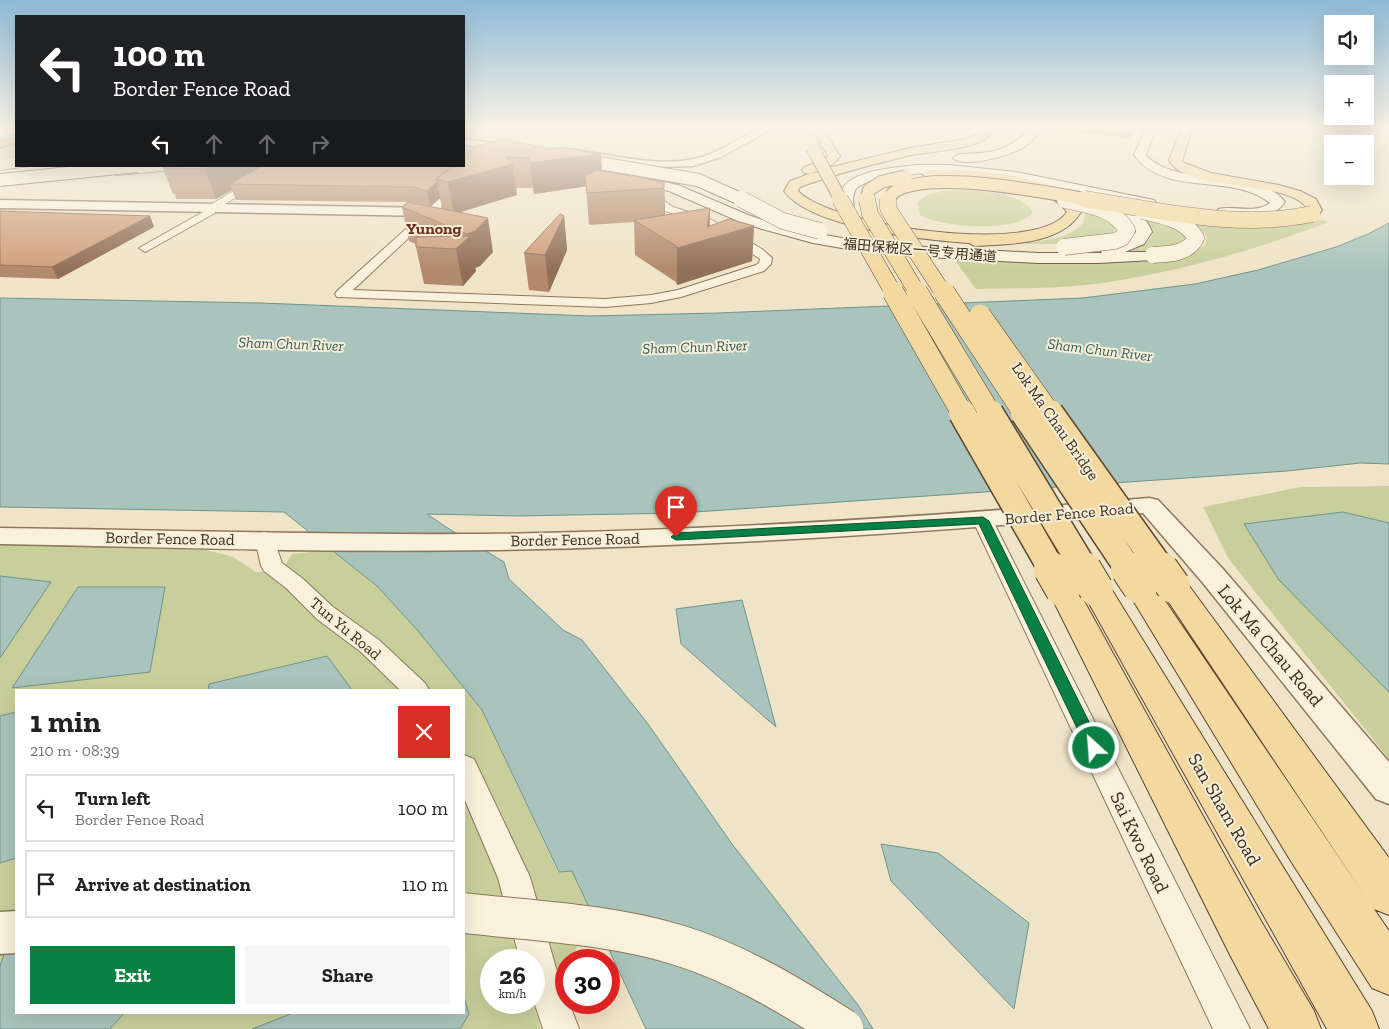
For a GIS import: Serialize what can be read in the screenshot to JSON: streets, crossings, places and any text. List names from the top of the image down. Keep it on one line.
{"streets":{"main road":["福田保税区一号专用通道","Lok Ma Chau Bridge","San Sham Road"],"street":["Border Fence Road","Tun Yu Road","Lok Ma Chau Road","Sai Kwo Road"]},"crossings":[["福田保税区一号专用通道","Lok Ma Chau Bridge"],["Border Fence Road","Tun Yu Road"],["Border Fence Road","Lok Ma Chau Road"],["Border Fence Road","Sai Kwo Road"]],"districts":["Yunong"],"water":["Sham Chun River"],"page":{"map_buttons":["+","−"],"turn":["100 m","Border Fence Road"],"heading":["1 min","210 m · 08:39"],"list":[{"name":"Turn left","note":"Border Fence Road","value":"100 m"},{"name":"Arrive at destination","value":"110 m"}],"buttons":["Exit","Share"],"speed":"26 km/h","limit":"30"}}
